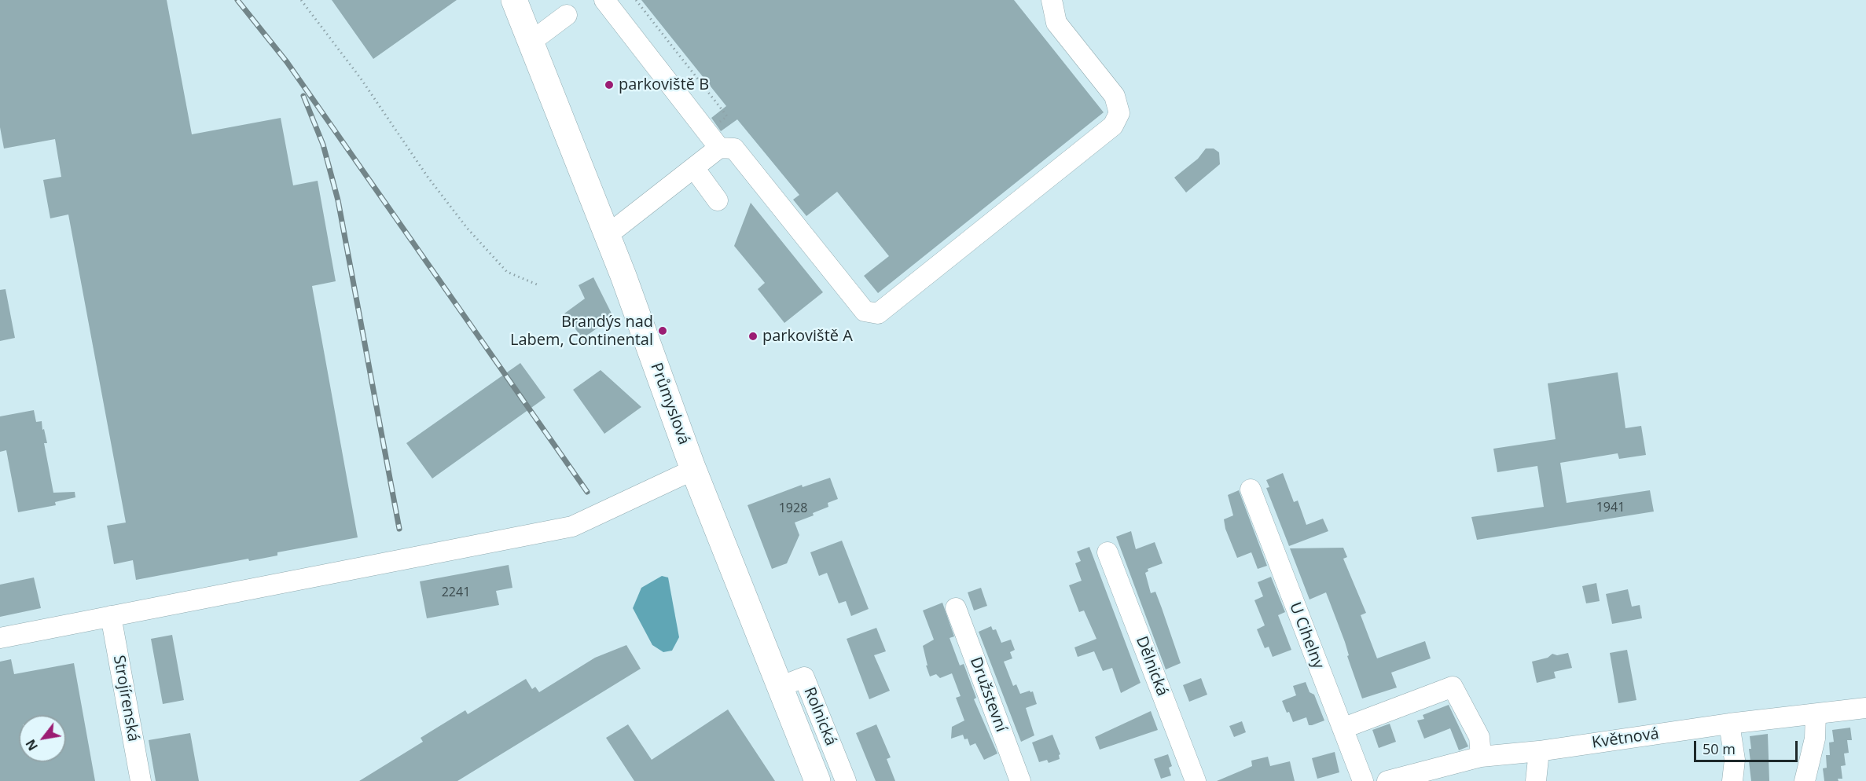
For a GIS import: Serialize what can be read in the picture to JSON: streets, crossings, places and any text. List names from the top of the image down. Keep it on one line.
{"streets":{"main road":["Průmyslová"],"street":["U Cihelny","Dělnická","Družstevní","Strojírenská","Rolnická","Květnová"]},"crossings":[["Průmyslová","Rolnická"]],"places":["parkoviště B","Brandýs nad Labem, Continental","parkoviště A"],"house_numbers":["1941","1928","2241"],"scale_bar":"50 m","north":"bottom left"}
